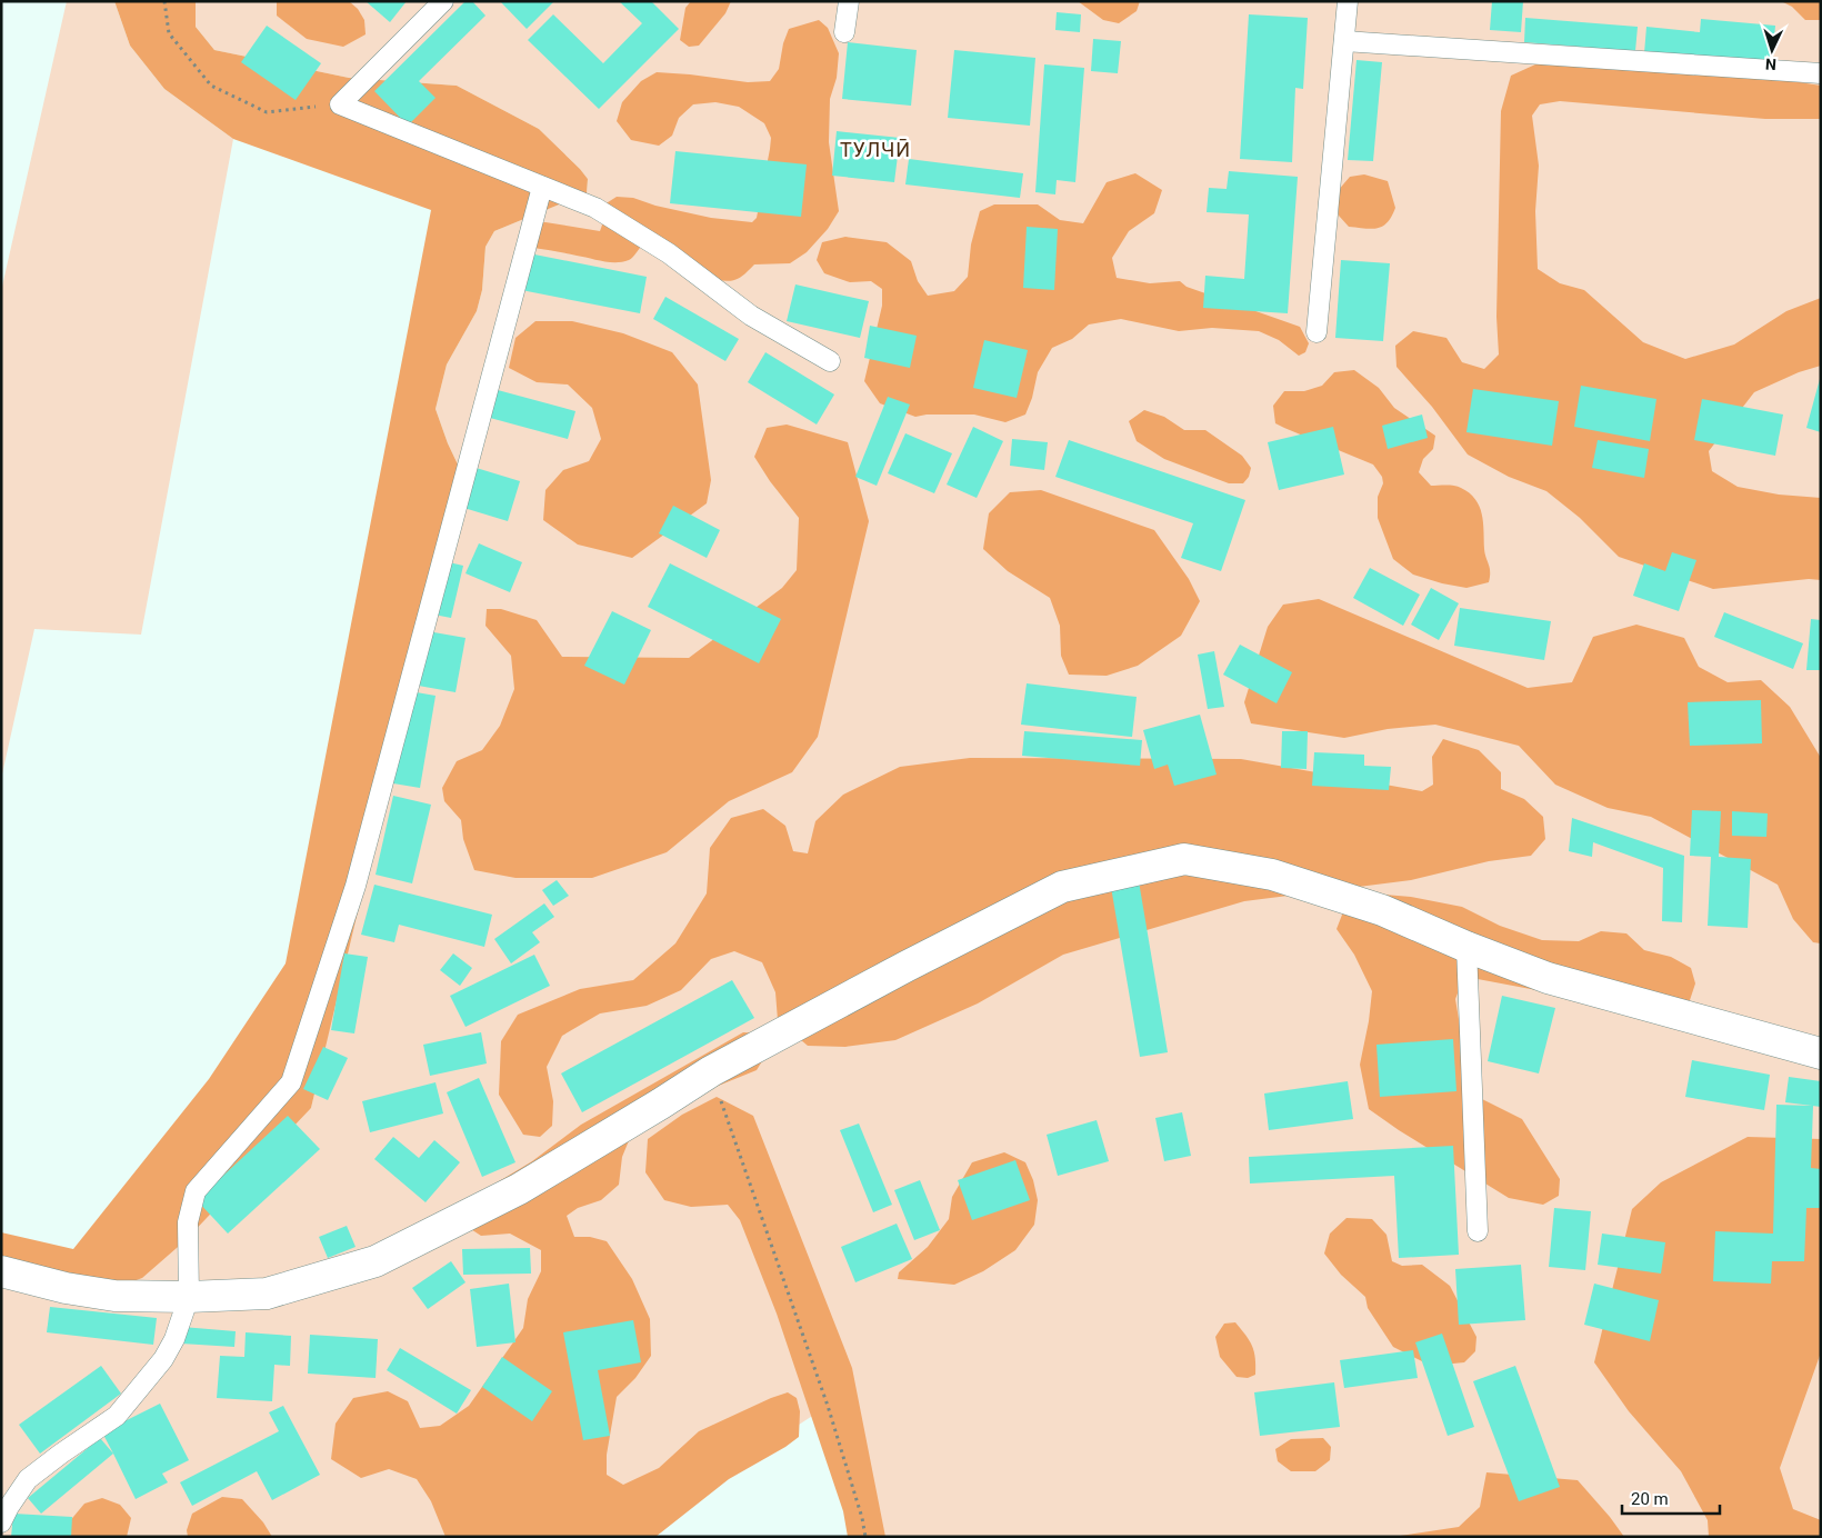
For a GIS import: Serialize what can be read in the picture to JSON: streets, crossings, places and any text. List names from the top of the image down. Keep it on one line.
{"districts":["ТУЛЧӢ"],"scale_bar":"20 m","north":"bottom"}
